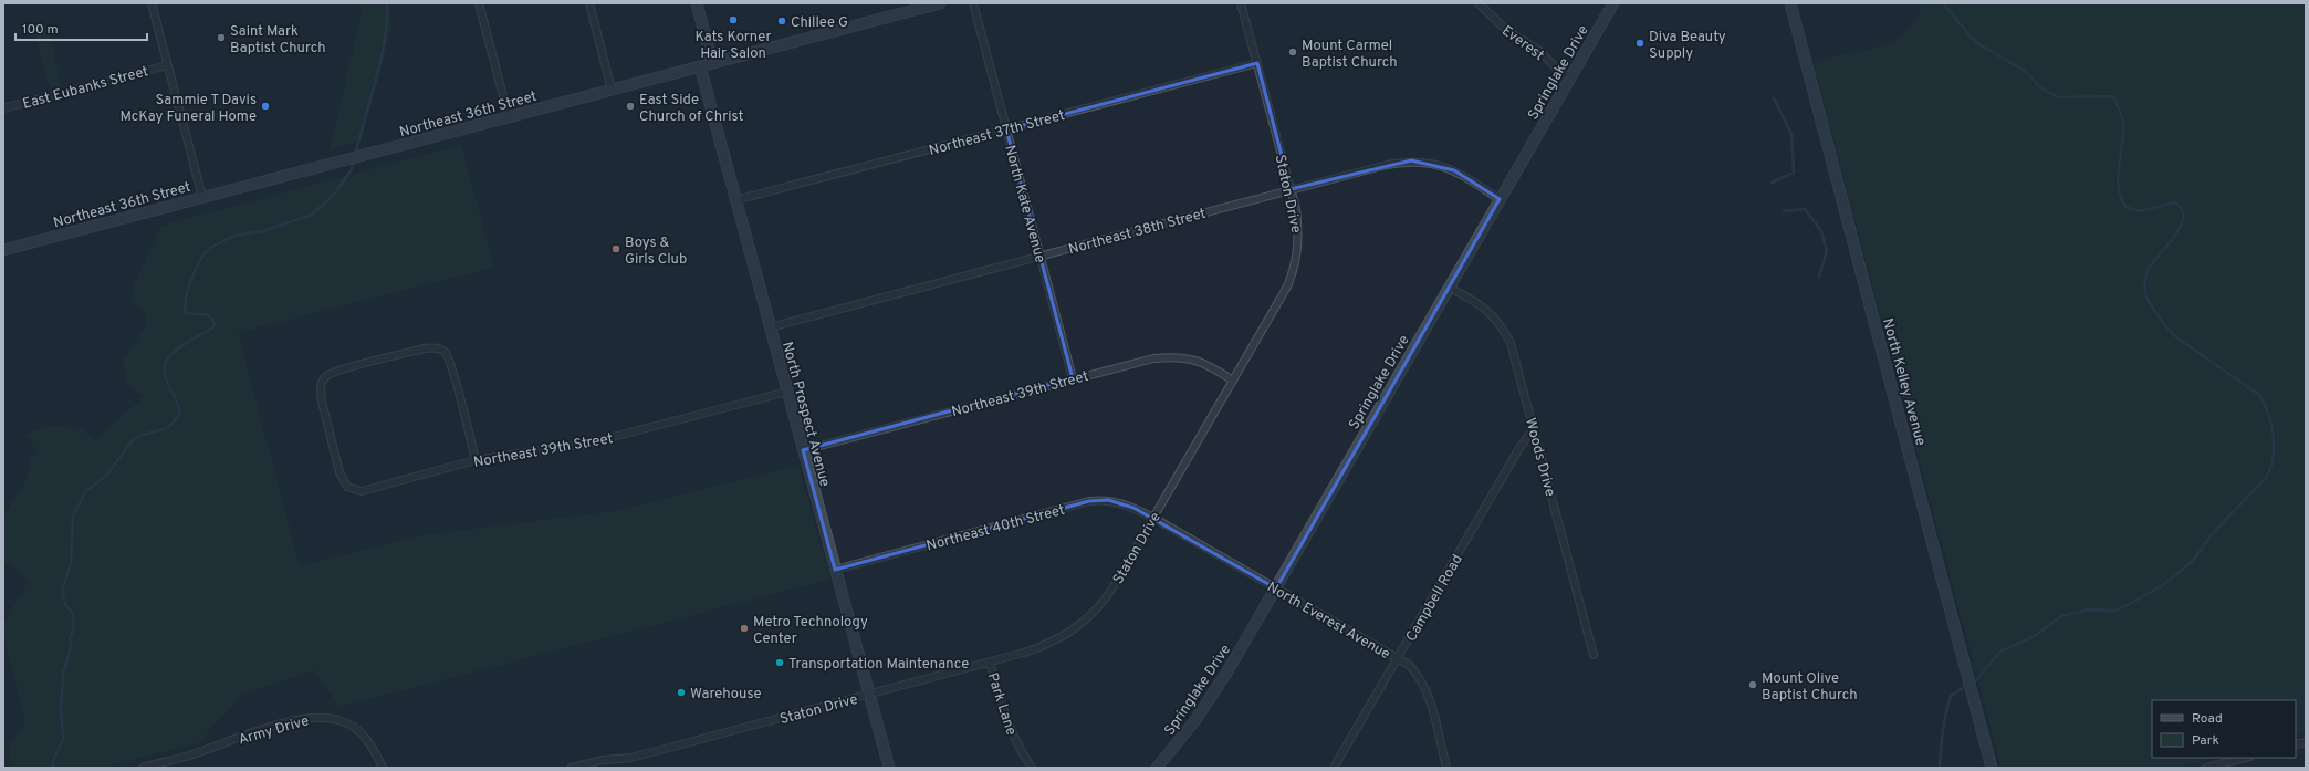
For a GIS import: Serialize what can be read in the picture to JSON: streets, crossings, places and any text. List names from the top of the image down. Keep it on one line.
{"streets":{"street":["Everest","Springlake Drive","East Eubanks Street","Northeast 36th Street","Northeast 37th Street","Staton Drive","North Kate Avenue","Northeast 38th Street","North Kelley Avenue","Northeast 39th Street","North Prospect Avenue","Woods Drive","Northeast 40th Street","Campbell Road","North Everest Avenue","Park Lane","Army Drive"]},"crossings":[["Everest","Springlake Drive"],["Springlake Drive","Northeast 38th Street"],["Springlake Drive","Woods Drive"],["Springlake Drive","North Everest Avenue"],["Northeast 36th Street","North Prospect Avenue"],["Northeast 37th Street","Staton Drive"],["Northeast 37th Street","North Kate Avenue"],["Northeast 37th Street","North Prospect Avenue"],["Staton Drive","Northeast 38th Street"],["Staton Drive","Northeast 39th Street"],["Staton Drive","North Prospect Avenue"],["Staton Drive","Northeast 40th Street"],["Staton Drive","North Everest Avenue"],["Staton Drive","Park Lane"],["North Kate Avenue","Northeast 38th Street"],["North Kate Avenue","Northeast 39th Street"],["Northeast 38th Street","North Prospect Avenue"],["Northeast 39th Street","North Prospect Avenue"],["North Prospect Avenue","Northeast 40th Street"],["Woods Drive","Campbell Road"],["Northeast 40th Street","North Everest Avenue"],["Campbell Road","North Everest Avenue"]],"places":["Kats Korner Hair Salon","Chillee G","Saint Mark Baptist Church","Diva Beauty Supply","Mount Carmel Baptist Church","Sammie T Davis McKay Funeral Home","East Side Church of Christ","Boys & Girls Club","Metro Technology Center","Transportation Maintenance","Mount Olive Baptist Church","Warehouse"],"legend":["Road","Park"],"scale_bar":"100 m"}
